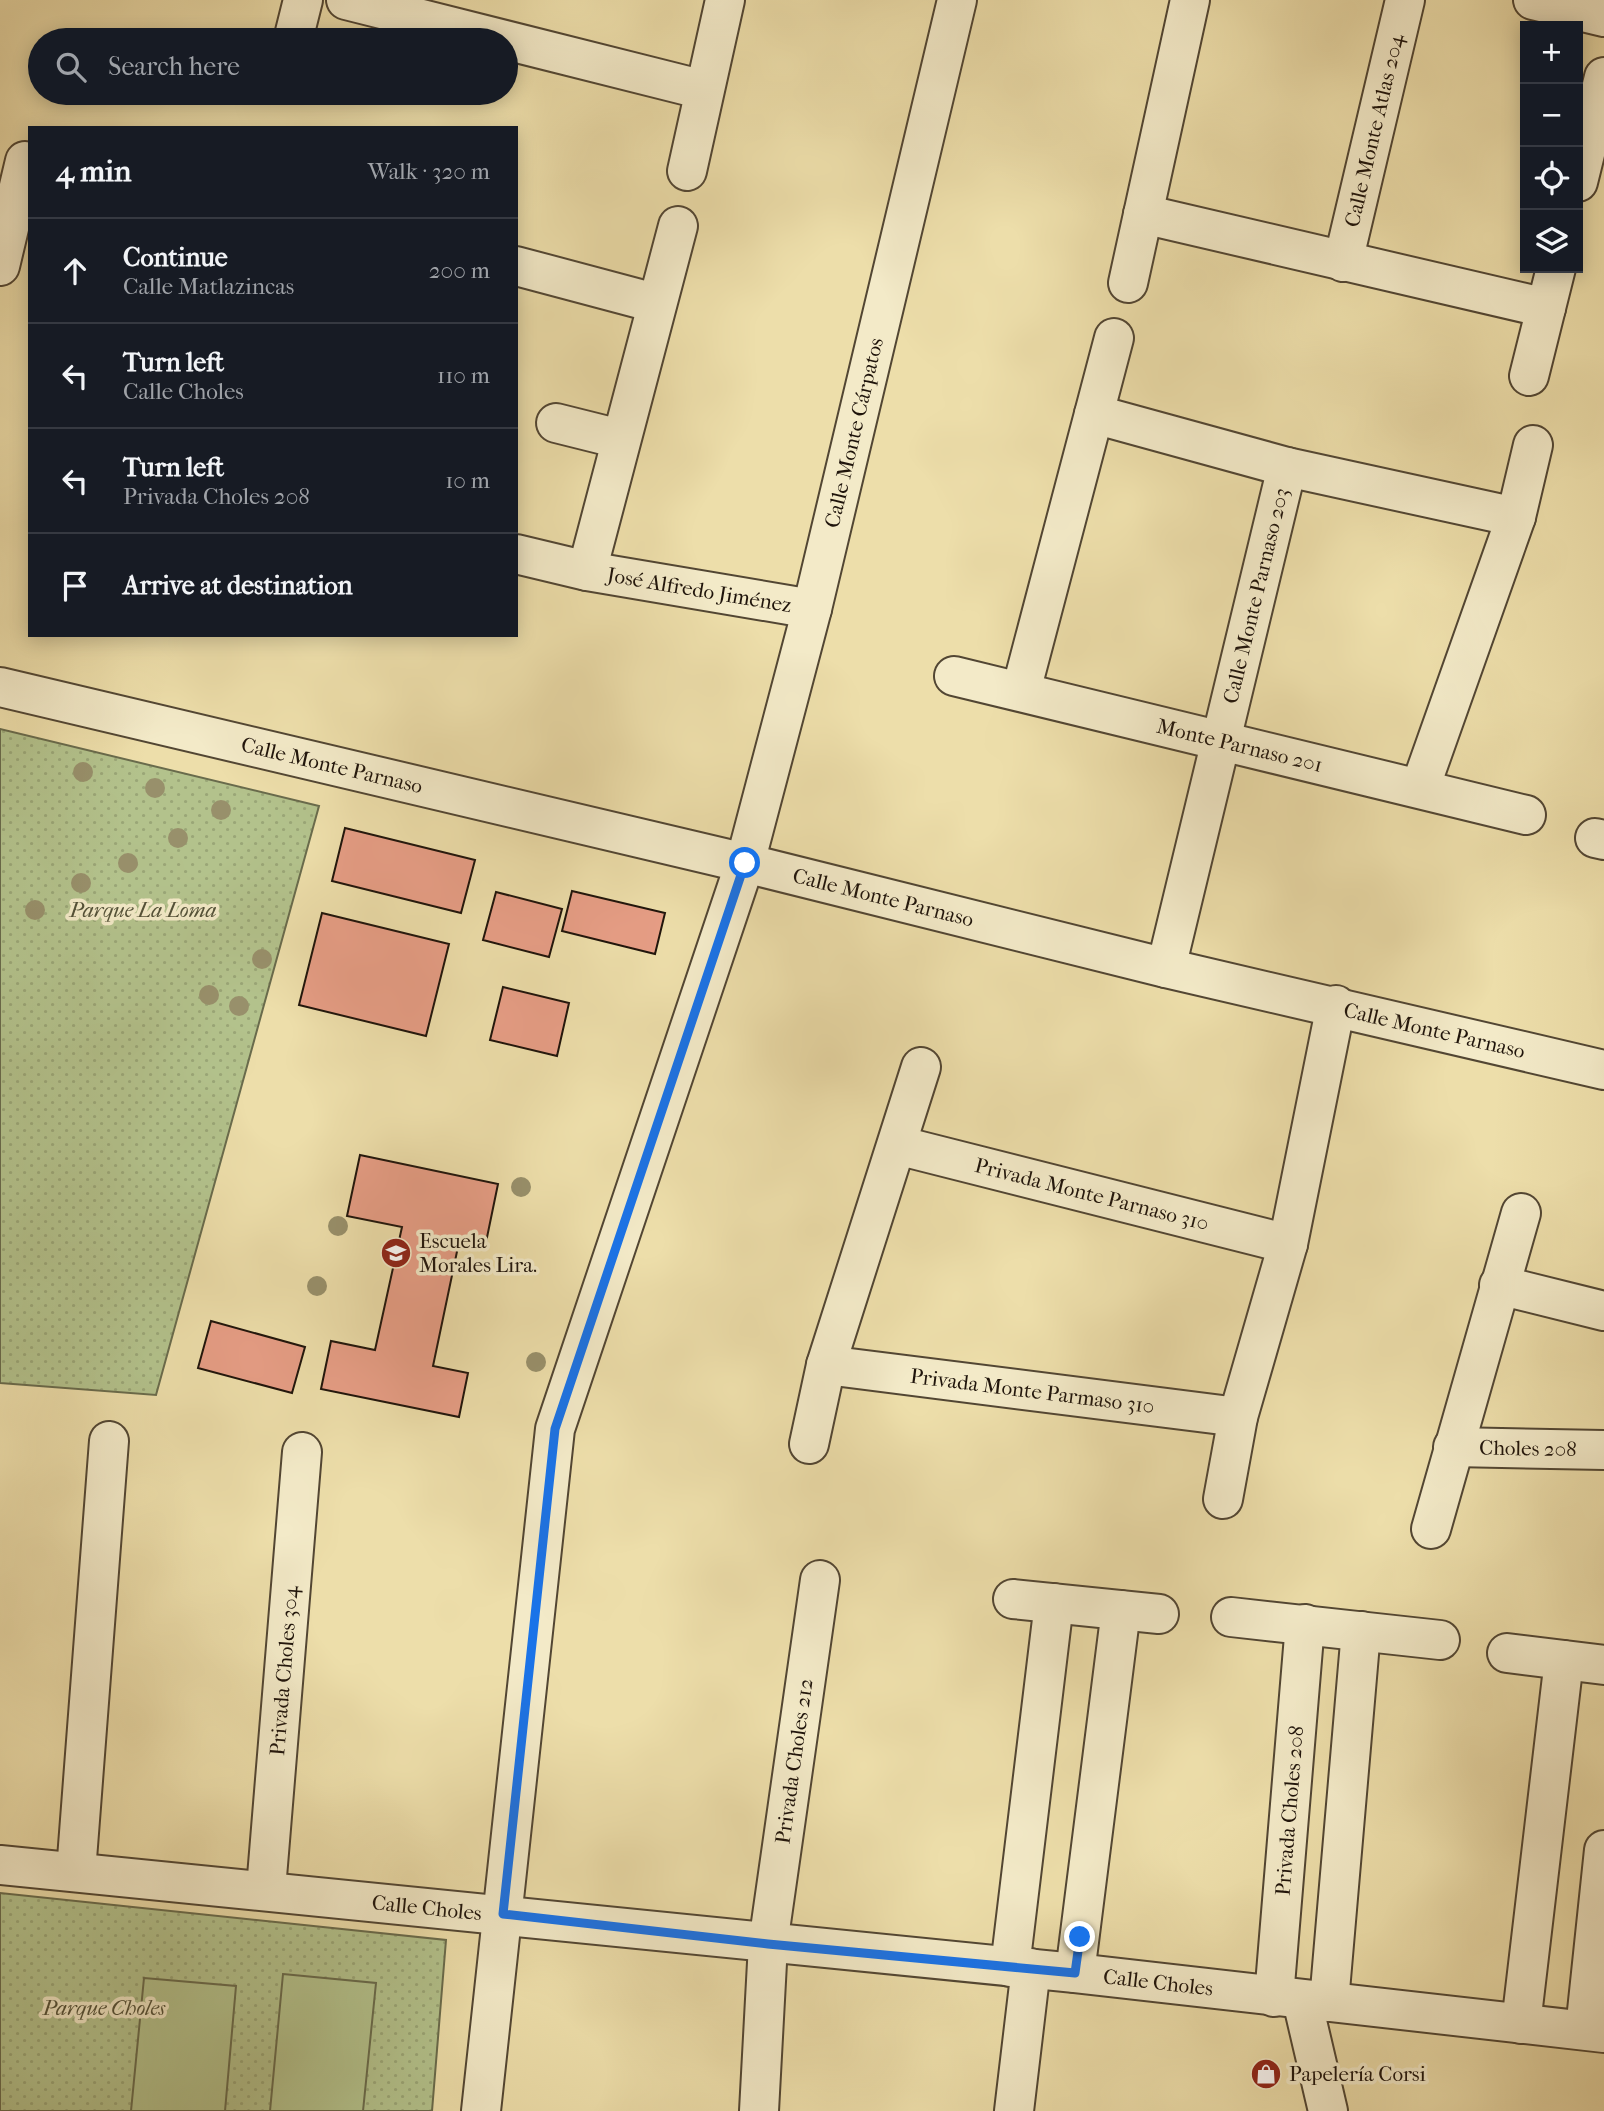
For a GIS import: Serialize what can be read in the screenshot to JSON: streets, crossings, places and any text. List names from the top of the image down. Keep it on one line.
{"streets":{"street":["Calle Monte Atlas 204","Calle Monte Cárpatos","José Alfredo Jiménez","Calle Monte Parnaso 203","Monte Parnaso 201","Calle Monte Parnaso","Privada Monte Parnaso 310","Privada Monte Parmaso 310","Choles 208","Privada Choles 304","Privada Choles 212","Privada Choles 208","Calle Choles"]},"crossings":[["Calle Monte Cárpatos","José Alfredo Jiménez"],["Calle Monte Cárpatos","Calle Monte Parnaso"],["Calle Monte Cárpatos","Calle Choles"],["Calle Monte Parnaso 203","Monte Parnaso 201"],["Calle Monte Parnaso 203","Calle Monte Parnaso"],["Privada Choles 304","Calle Choles"],["Privada Choles 212","Calle Choles"],["Privada Choles 208","Calle Choles"]],"parks":["Parque La Loma","Parque Choles"],"places":{"school or university":["Escuela Morales Lira."],"shop":["Papelería Corsi"]},"page":{"map_buttons":["+","−"],"search":"Search here","heading":["4 min","Walk · 320 m"],"list":[["Continue","Calle Matlazincas","200 m"],["Turn left","Calle Choles","110 m"],["Turn left","Privada Choles 208","10 m"],"Arrive at destination"]}}
